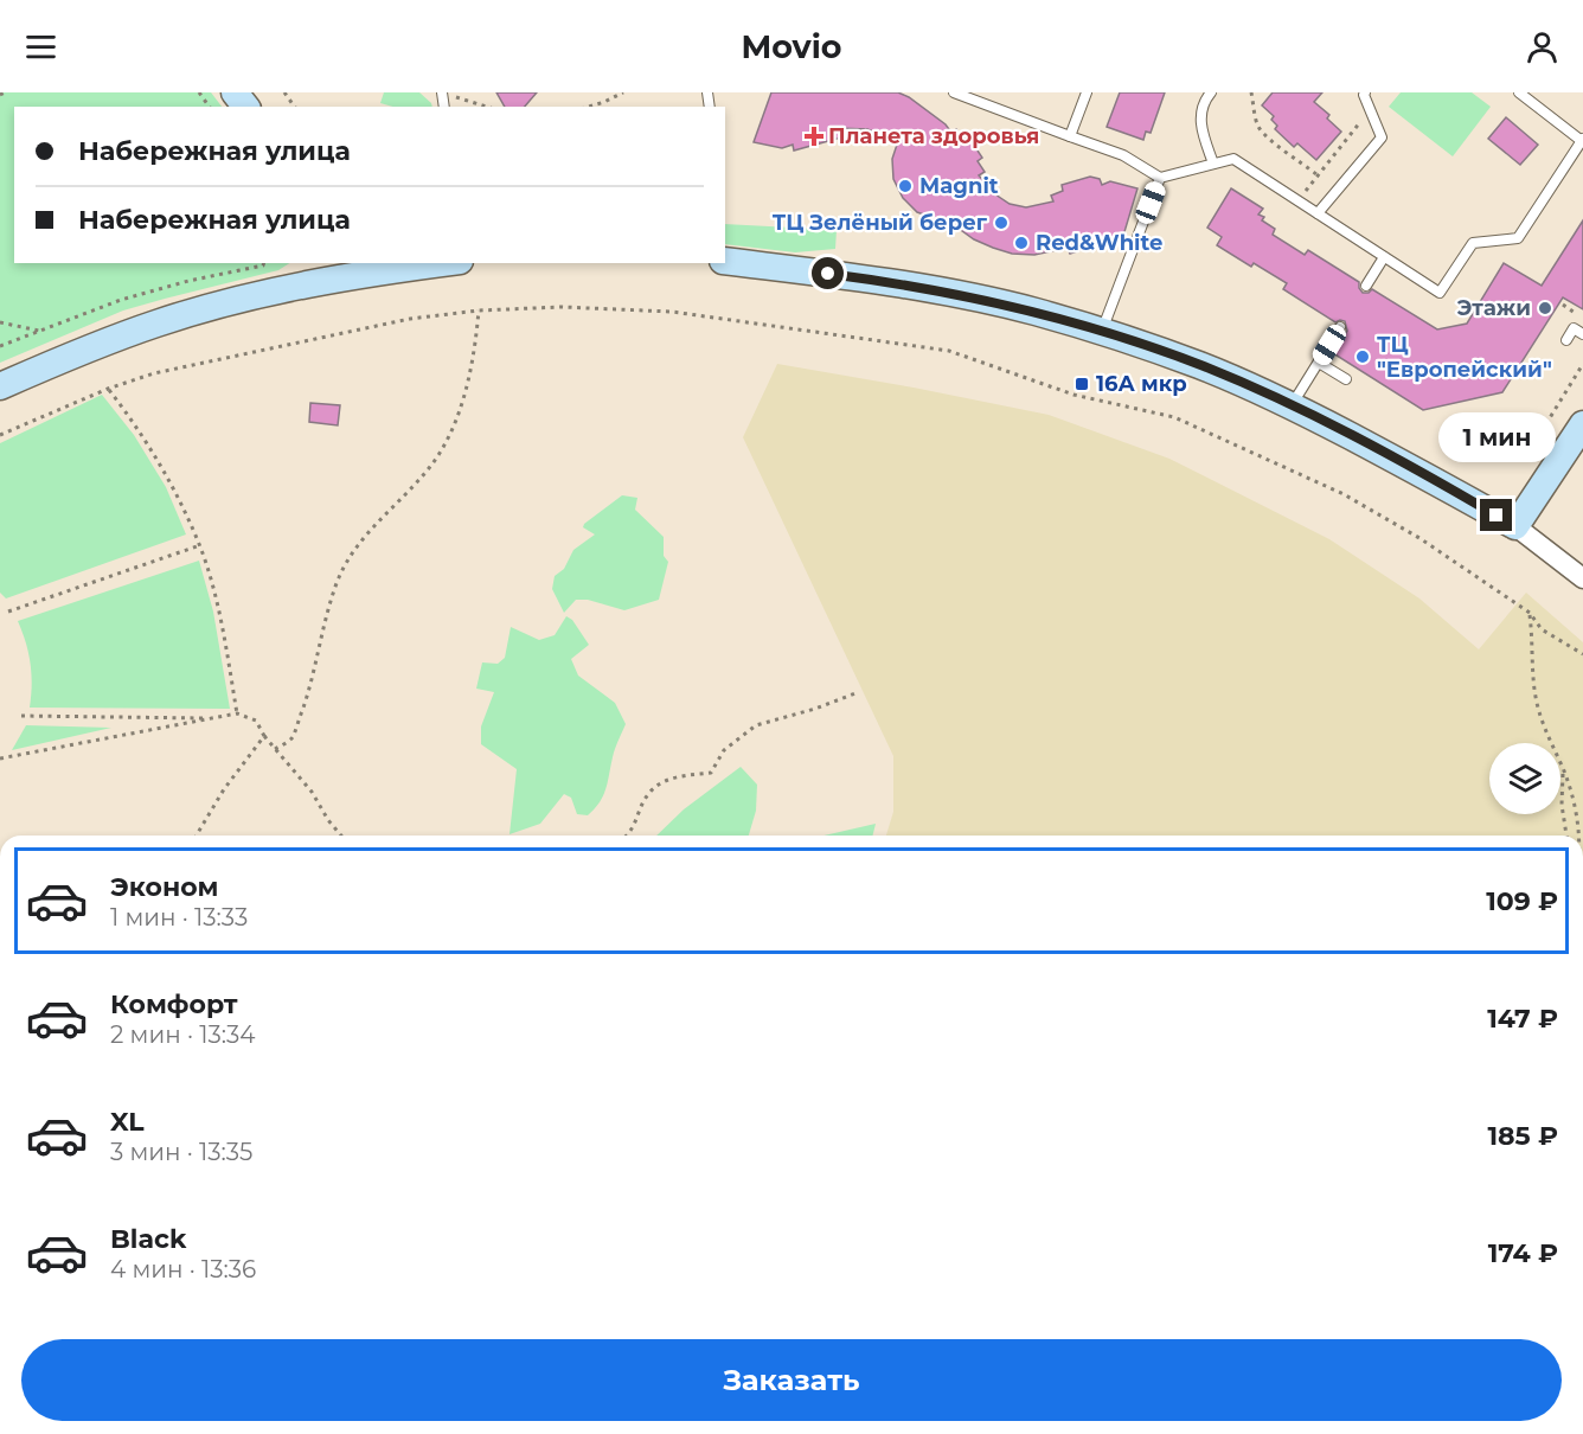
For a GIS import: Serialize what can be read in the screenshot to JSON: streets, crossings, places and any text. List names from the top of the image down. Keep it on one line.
{"places":{"health":["Планета здоровья"],"other":["Magnit","ТЦ Зелёный берег","Red&White","Этажи","ТЦ \"Европейский\""],"transit":["16А мкр"]},"page":{"header":"Movio","banner":["Набережная улица","Набережная улица"],"bubble":"1 мин","list":[{"name":"Эконом","note":"1 мин · 13:33","value":"109 ₽"},{"name":"Комфорт","note":"2 мин · 13:34","value":"147 ₽"},{"name":"XL","note":"3 мин · 13:35","value":"185 ₽"},{"name":"Black","note":"4 мин · 13:36","value":"174 ₽"}],"buttons":"Заказать"}}
